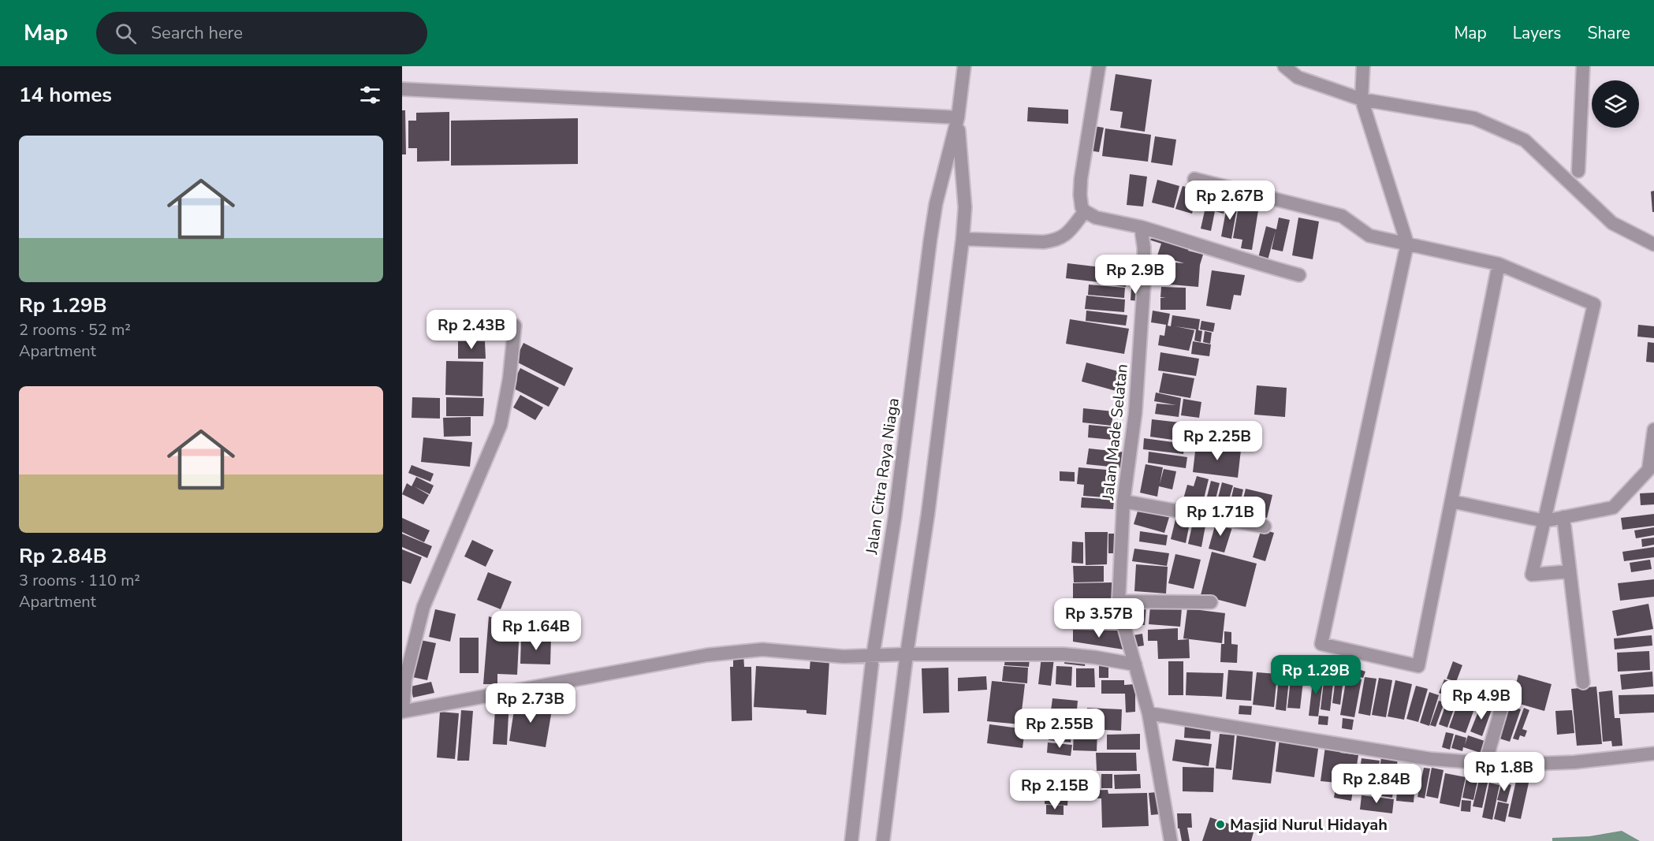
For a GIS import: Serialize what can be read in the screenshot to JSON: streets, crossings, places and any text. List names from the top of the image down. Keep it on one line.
{"streets":{"street":["Jalan Made Selatan","Jalan Citra Raya Niaga"]},"places":["Masjid Nurul Hidayah"],"page":{"header":"Map","search":"Search here","nav":["Map","Layers","Share"],"heading":"14 homes","list":[{"name":"Rp 1.29B","note":"2 rooms · 52 m² · Apartment"},{"name":"Rp 2.84B","note":"3 rooms · 110 m² · Apartment"}],"price":["Rp 2.67B","Rp 2.9B","Rp 2.43B","Rp 2.25B","Rp 1.71B","Rp 3.57B","Rp 1.64B","Rp 1.29B","Rp 4.9B","Rp 2.73B","Rp 2.55B","Rp 1.8B","Rp 2.84B","Rp 2.15B"]}}
